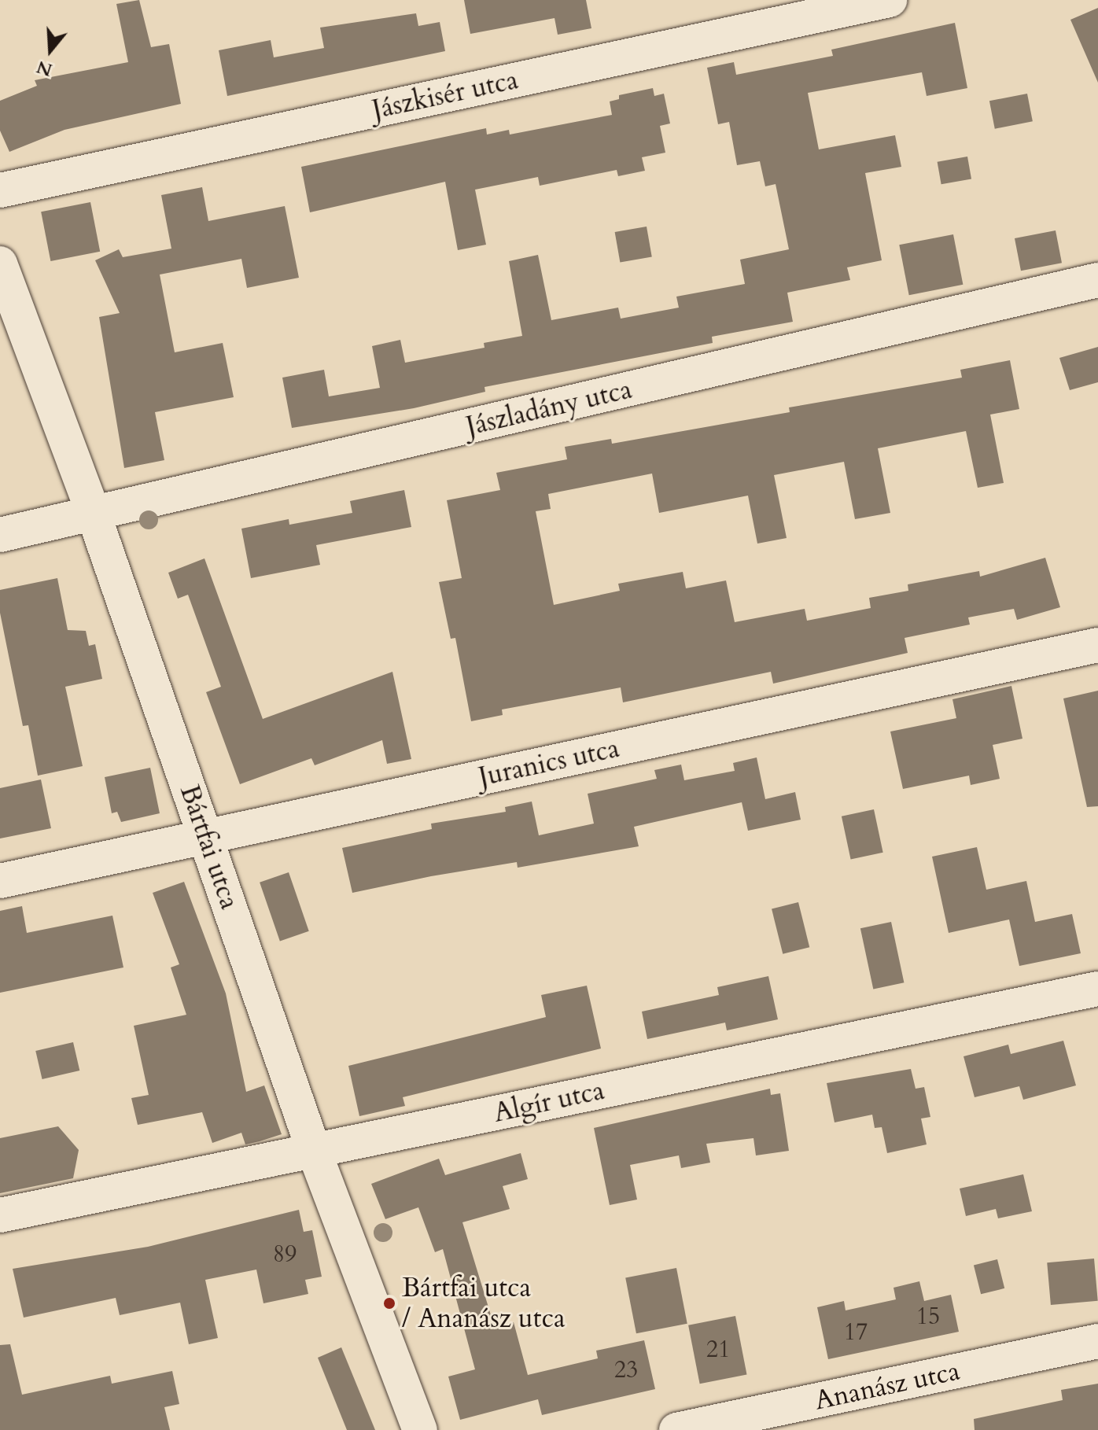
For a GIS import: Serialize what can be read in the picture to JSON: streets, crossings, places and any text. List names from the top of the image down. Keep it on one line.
{"streets":{"street":["Jászkisér utca","Jászladány utca","Juranics utca","Bártfai utca","Algír utca","Ananász utca"]},"crossings":[["Jászladány utca","Bártfai utca"],["Juranics utca","Bártfai utca"],["Bártfai utca","Algír utca"]],"places":["Bártfai utca / Ananász utca"],"house_numbers":["89","15","17","21","23"],"north":"bottom"}
